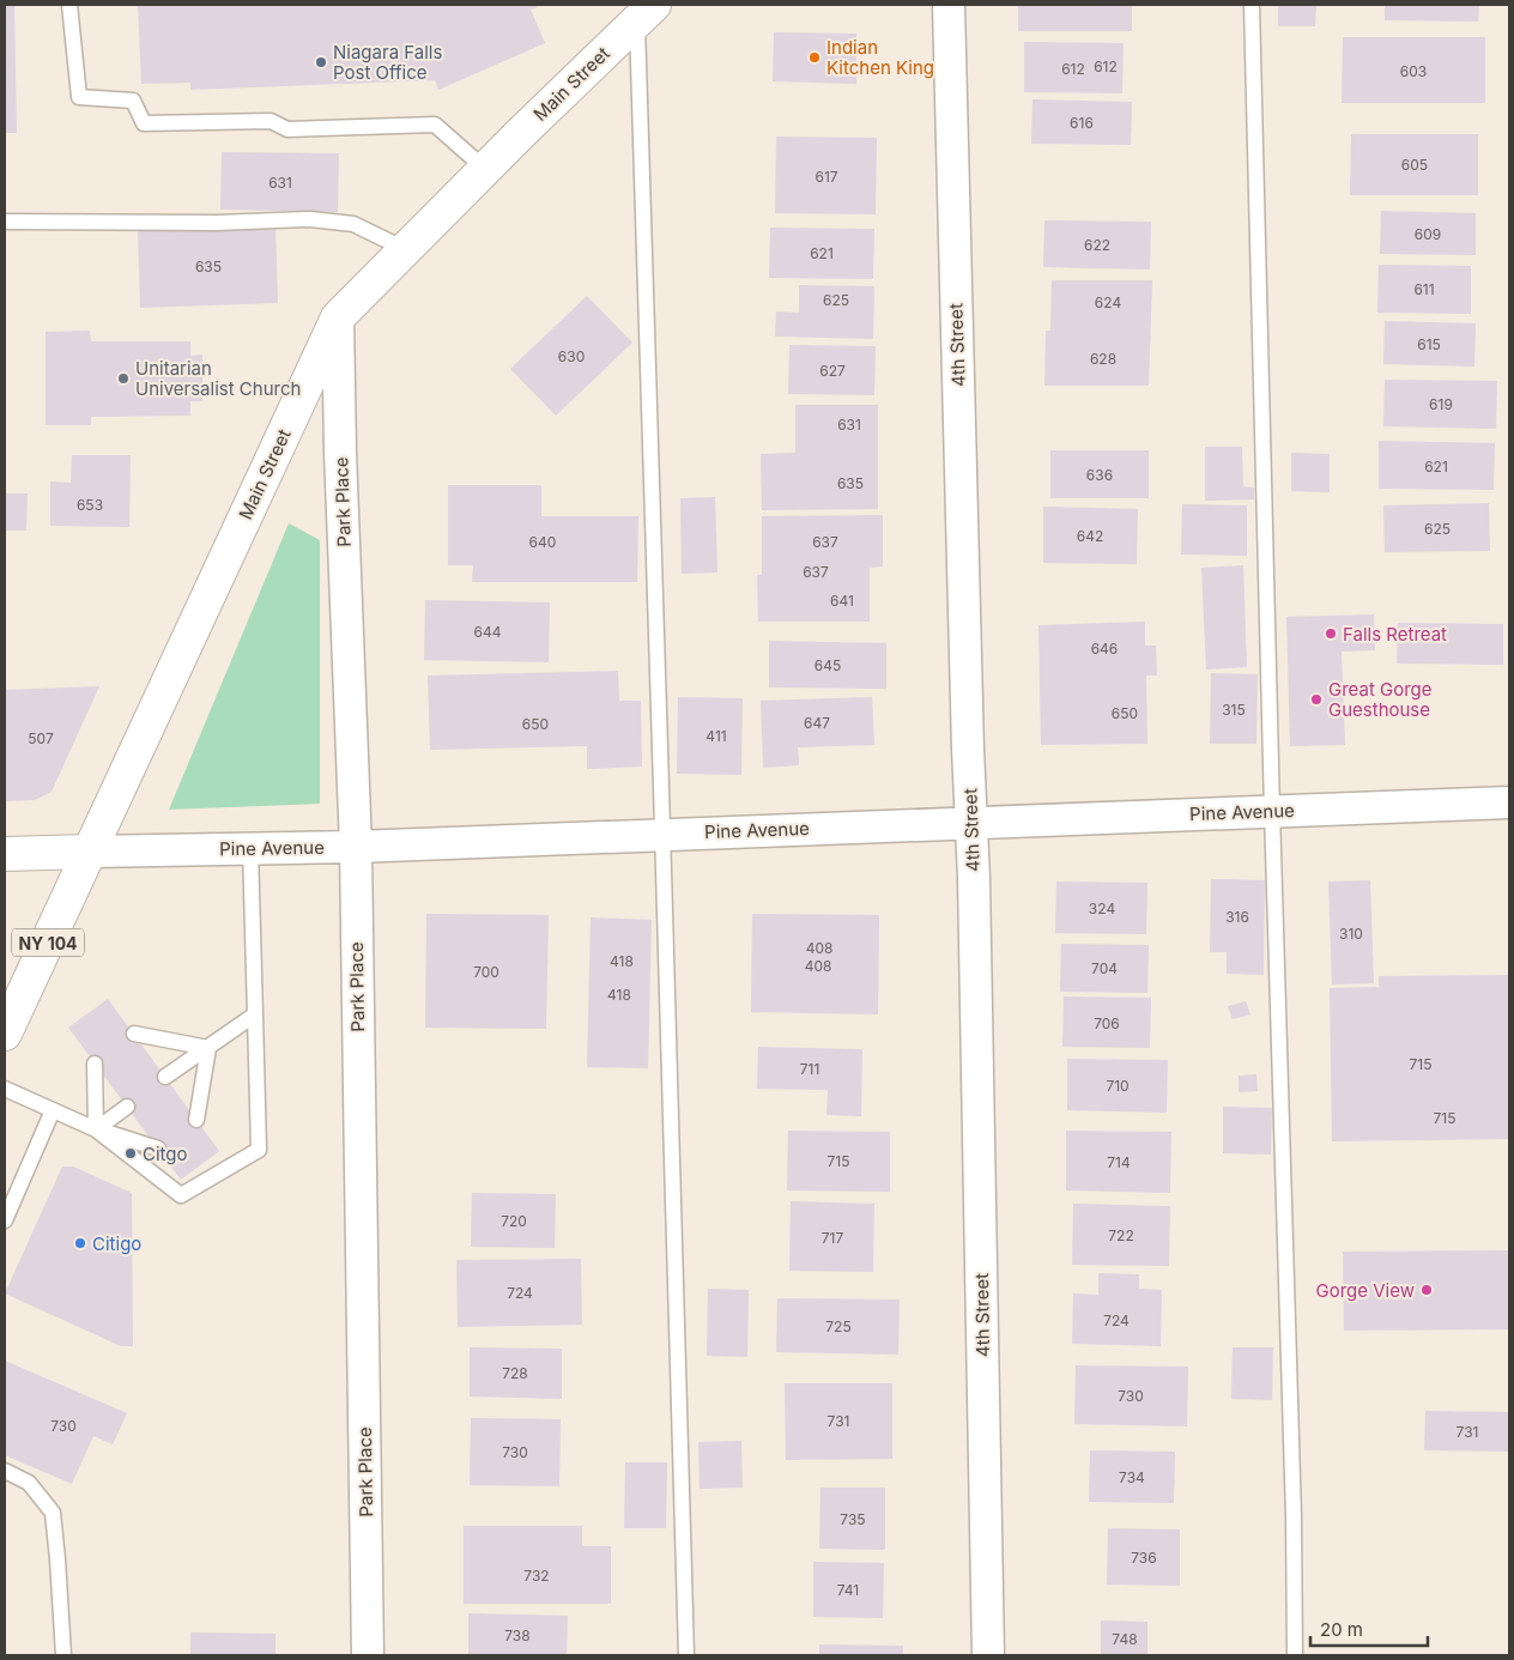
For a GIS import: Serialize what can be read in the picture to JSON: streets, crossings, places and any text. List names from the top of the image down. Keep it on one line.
{"streets":{"main road":["Main Street","Pine Avenue","NY 104"],"street":["4th Street","Park Place"]},"crossings":[["Main Street","Park Place"],["Main Street","Pine Avenue"],["4th Street","Pine Avenue"],["Park Place","Pine Avenue"]],"places":["Indian Kitchen King","Niagara Falls Post Office","Unitarian Universalist Church","Falls Retreat","Great Gorge Guesthouse","Citgo","Citigo","Gorge View"],"house_numbers":["612","612","603","616","605","617","631","609","622","621","635","611","625","624","615","630","628","627","619","631","621","636","635","653","625","642","640","637","637","641","644","646","645","315","650","647","650","411","507","324","316","310","408","418","408","704","700","418","706","715","711","710","715","715","714","720","722","717","724","724","725","728","730","731","730","731","730","734","735","736","732","741","738","748"],"scale_bar":"20 m"}
